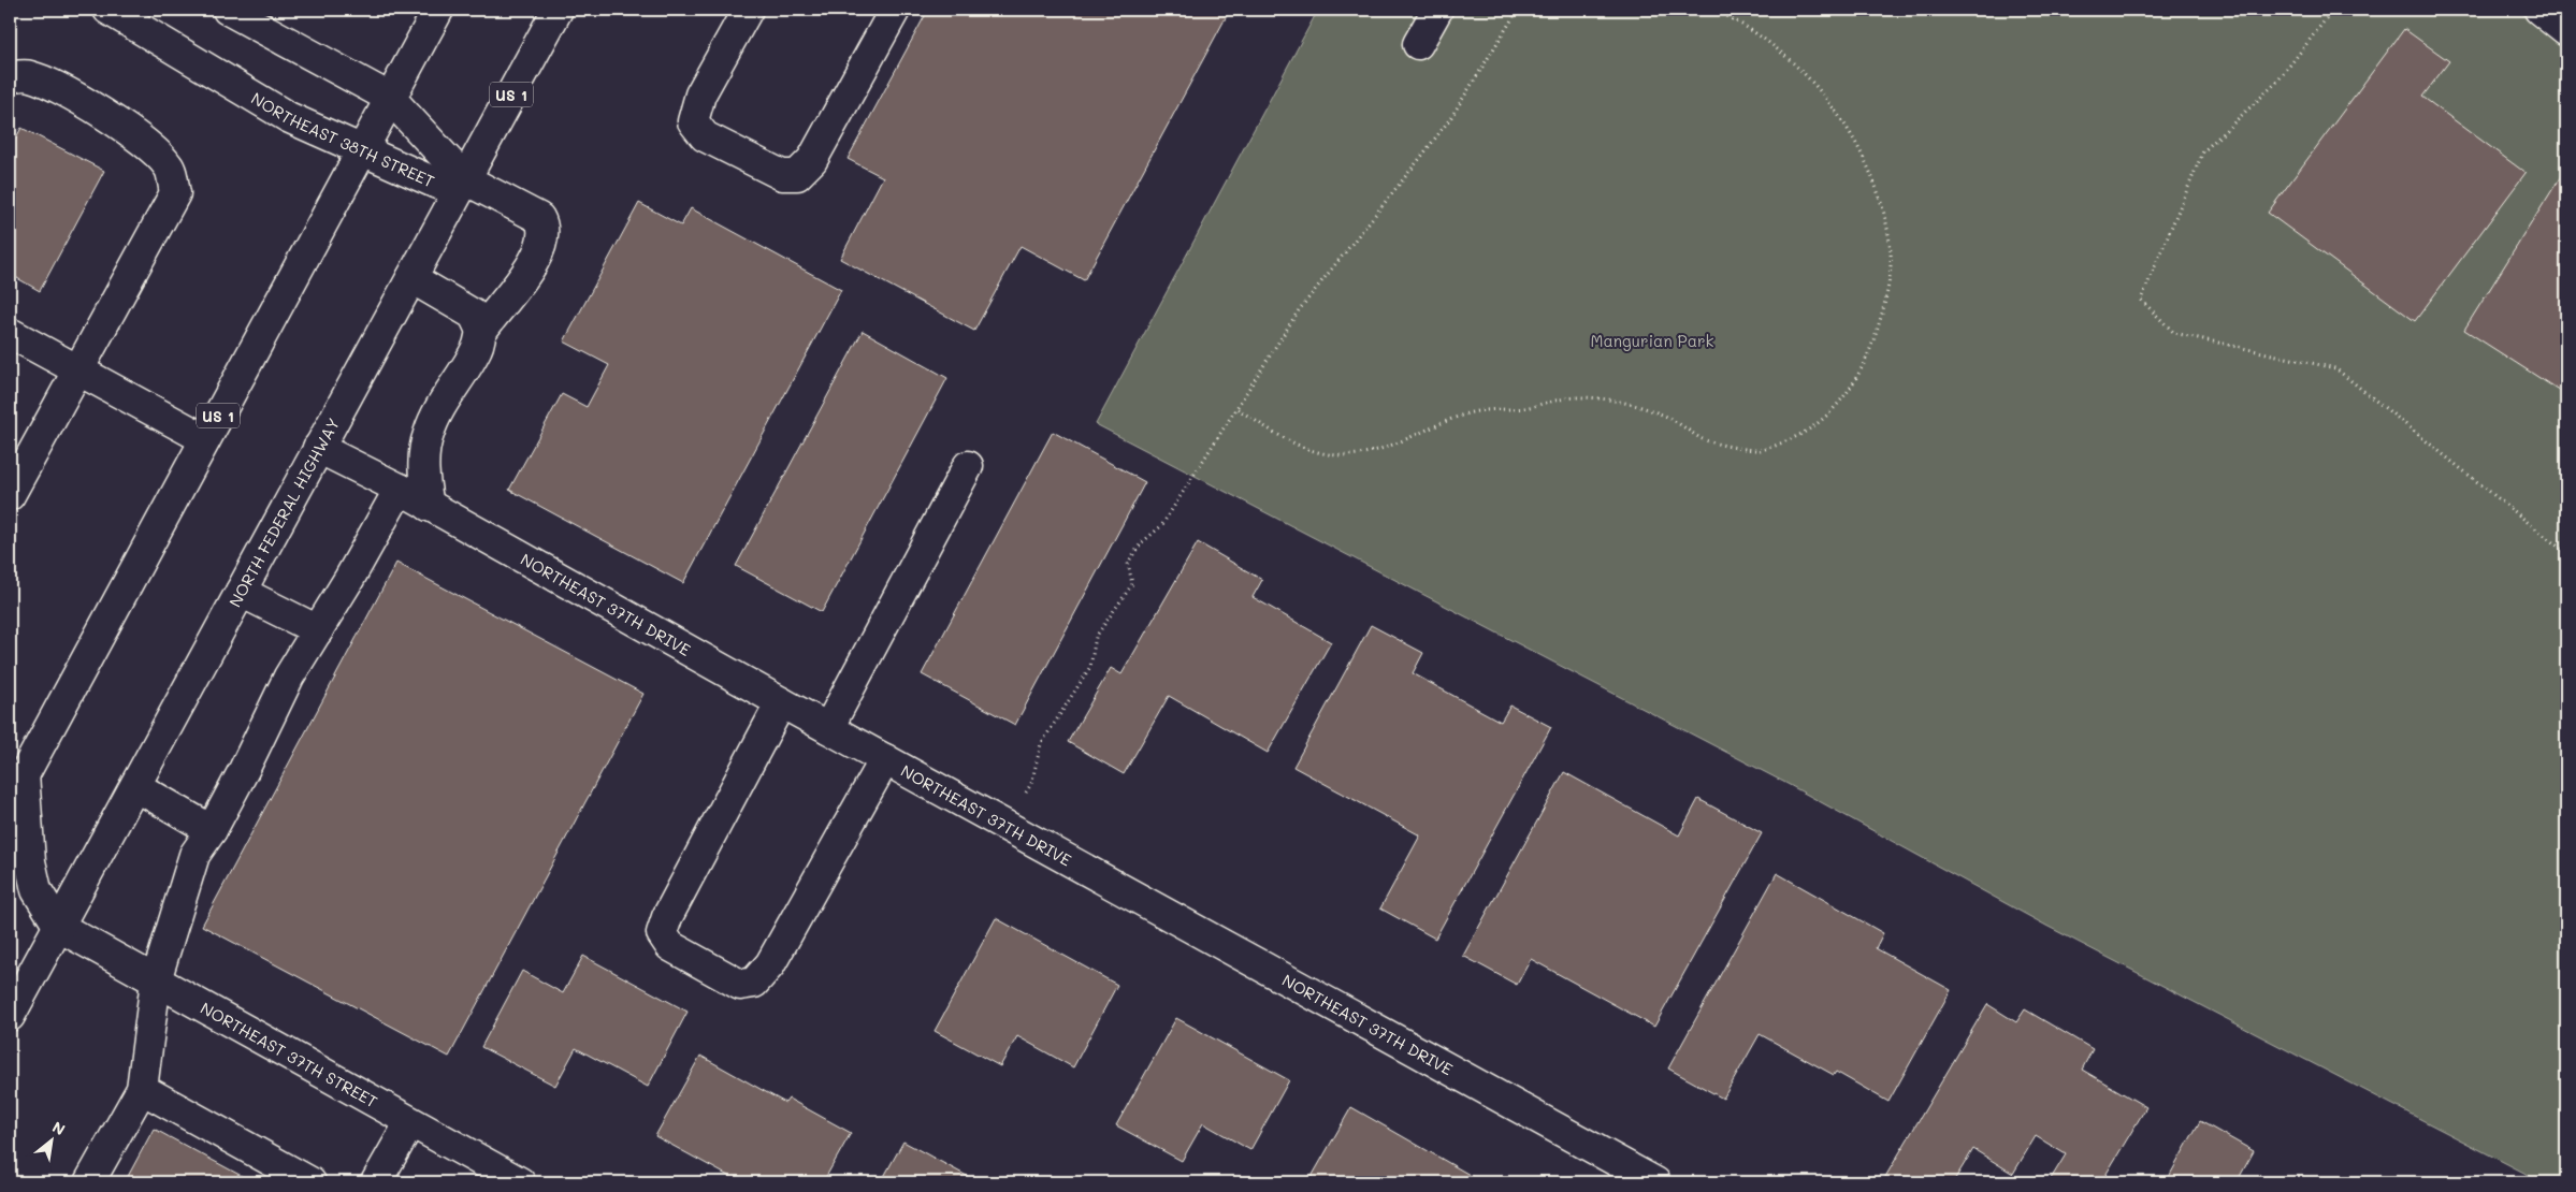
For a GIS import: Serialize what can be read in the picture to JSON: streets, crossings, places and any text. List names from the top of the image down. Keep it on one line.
{"streets":{"street":["US 1","NORTHEAST 38TH STREET","NORTH FEDERAL HIGHWAY","NORTHEAST 37TH DRIVE","NORTHEAST 37TH STREET"]},"crossings":[["US 1","NORTHEAST 38TH STREET"],["NORTHEAST 38TH STREET","NORTH FEDERAL HIGHWAY"],["NORTH FEDERAL HIGHWAY","NORTHEAST 37TH DRIVE"],["NORTH FEDERAL HIGHWAY","NORTHEAST 37TH STREET"]],"parks":["Mangurian Park"],"north":"top right"}
